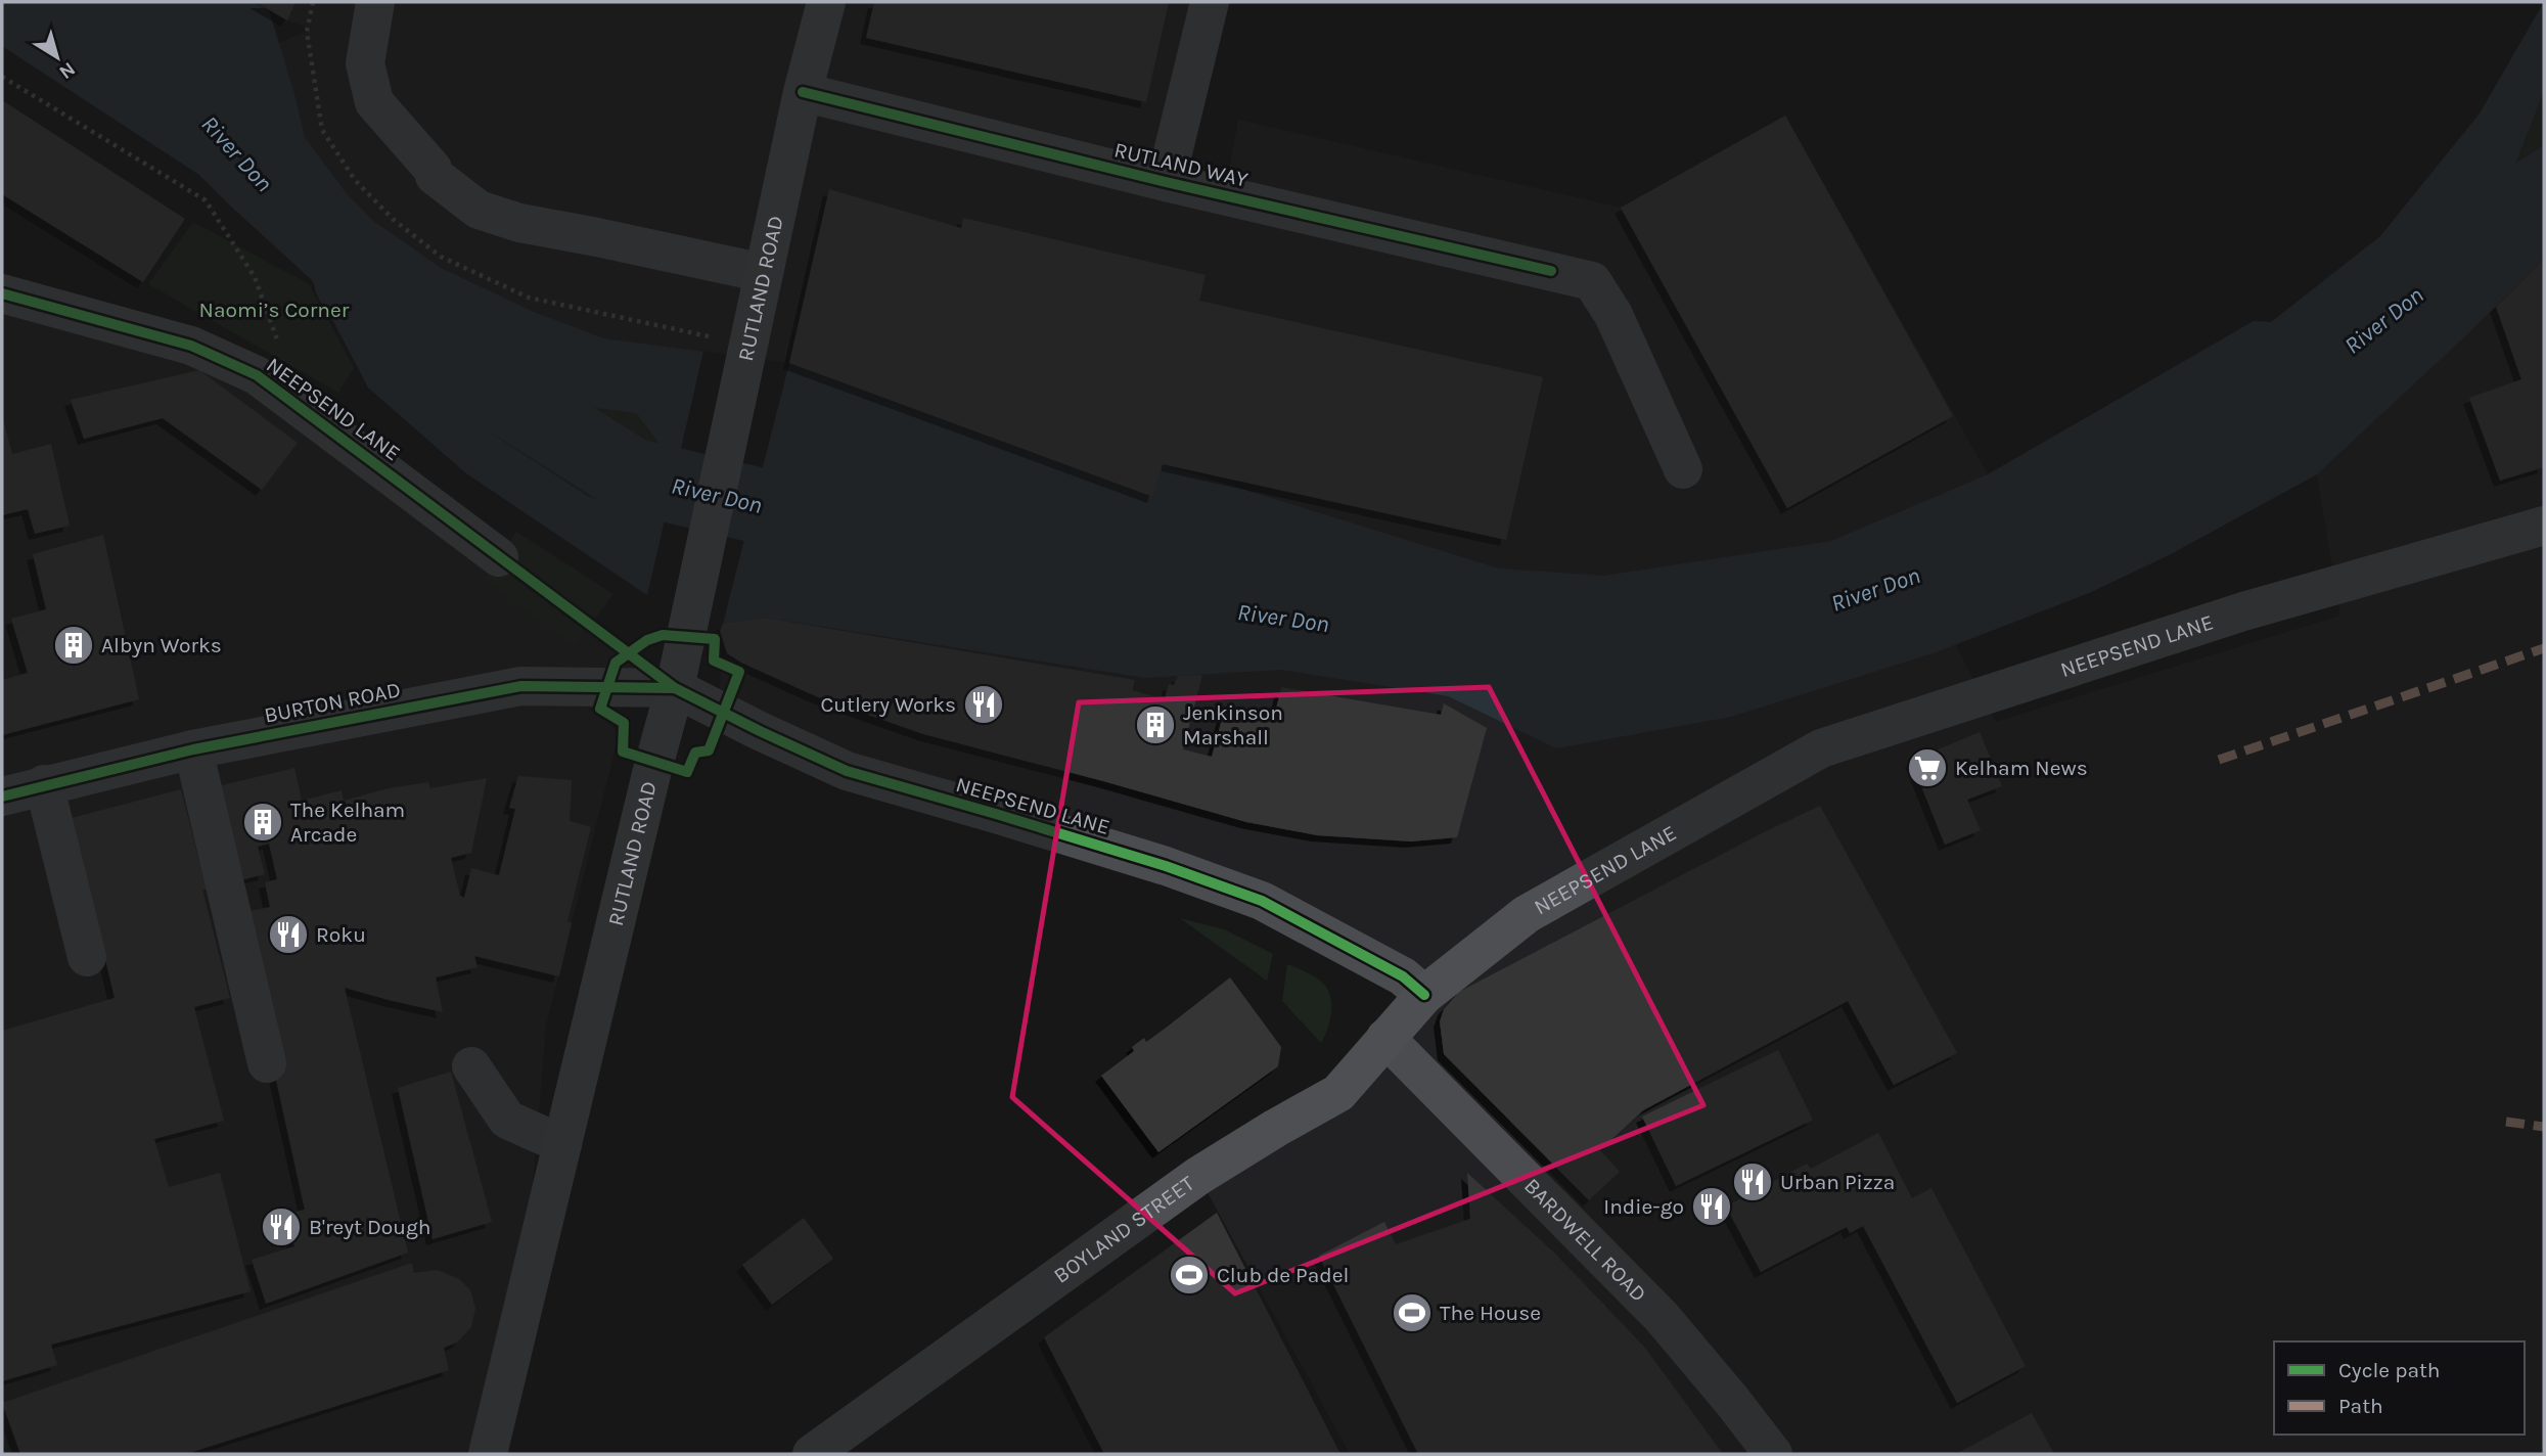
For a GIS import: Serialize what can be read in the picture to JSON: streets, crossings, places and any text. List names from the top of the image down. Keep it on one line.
{"streets":{"main road":["RUTLAND ROAD","NEEPSEND LANE","BOYLAND STREET"],"street":["RUTLAND WAY","BURTON ROAD","BARDWELL ROAD"]},"crossings":[["RUTLAND WAY","RUTLAND ROAD"],["RUTLAND ROAD","NEEPSEND LANE"],["RUTLAND ROAD","BURTON ROAD"],["NEEPSEND LANE","BURTON ROAD"],["NEEPSEND LANE","BOYLAND STREET"],["BOYLAND STREET","BARDWELL ROAD"]],"water":["River Don"],"parks":["Naomi’s Corner"],"places":{"building":["Albyn Works","Jenkinson Marshall","The Kelham Arcade"],"restaurant":["Cutlery Works","Roku","Urban Pizza","Indie-go","B'reyt Dough"],"supermarket":["Kelham News"],"sports":["Club de Padel","The House"]},"legend":["Cycle path","Path"],"north":"bottom right"}
